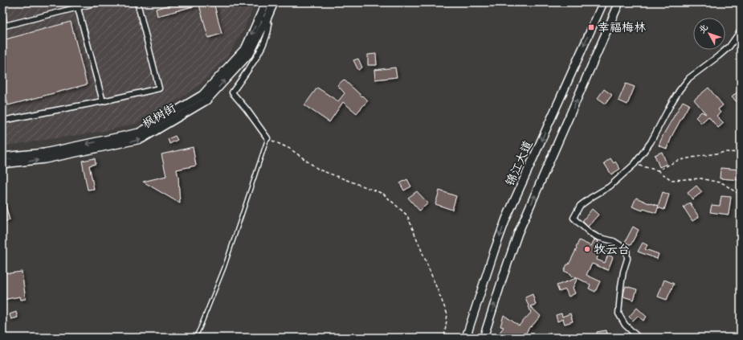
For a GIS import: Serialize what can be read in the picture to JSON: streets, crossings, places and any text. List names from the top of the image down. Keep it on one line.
{"streets":{"main road":["枫树街","锦江大道"]},"places":{"transit":["幸福梅林"],"other":["牧云台"]},"north":"top left"}
